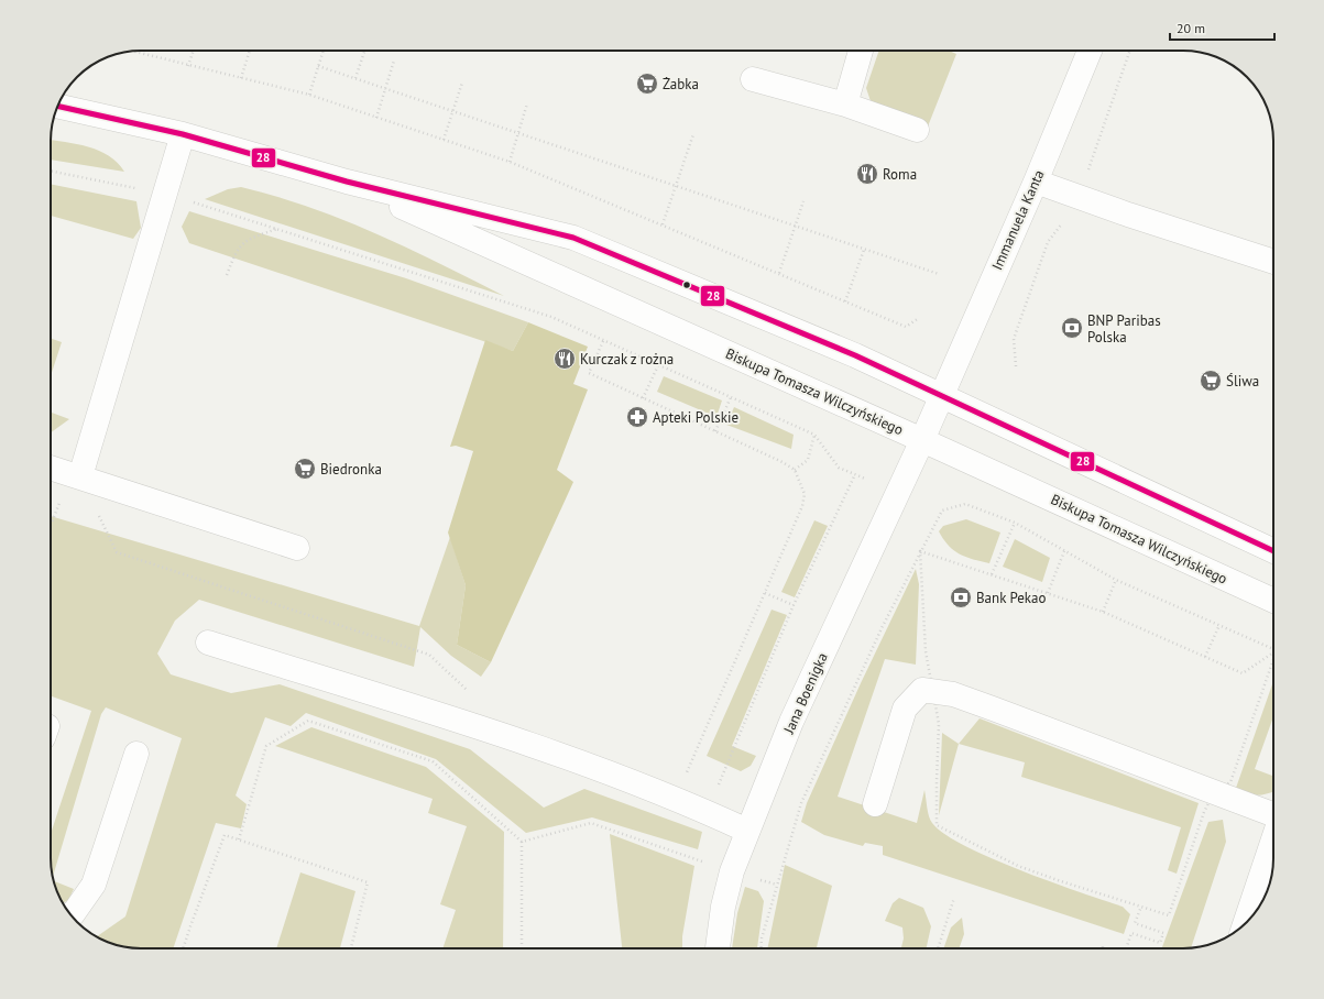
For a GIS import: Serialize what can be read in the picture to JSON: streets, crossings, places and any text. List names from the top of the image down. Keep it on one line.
{"streets":{"street":["Immanuela Kanta","Biskupa Tomasza Wilczyńskiego","Jana Boenigka"]},"crossings":[["Immanuela Kanta","Biskupa Tomasza Wilczyńskiego"],["Immanuela Kanta","Jana Boenigka"],["Biskupa Tomasza Wilczyńskiego","Jana Boenigka"]],"places":{"supermarket":["Żabka","Śliwa","Biedronka"],"restaurant":["Roma","Kurczak z rożna"],"bank":["BNP Paribas Polska","Bank Pekao"],"pharmacy":["Apteki Polskie"]},"lines":["transit line 28"],"scale_bar":"20 m"}
